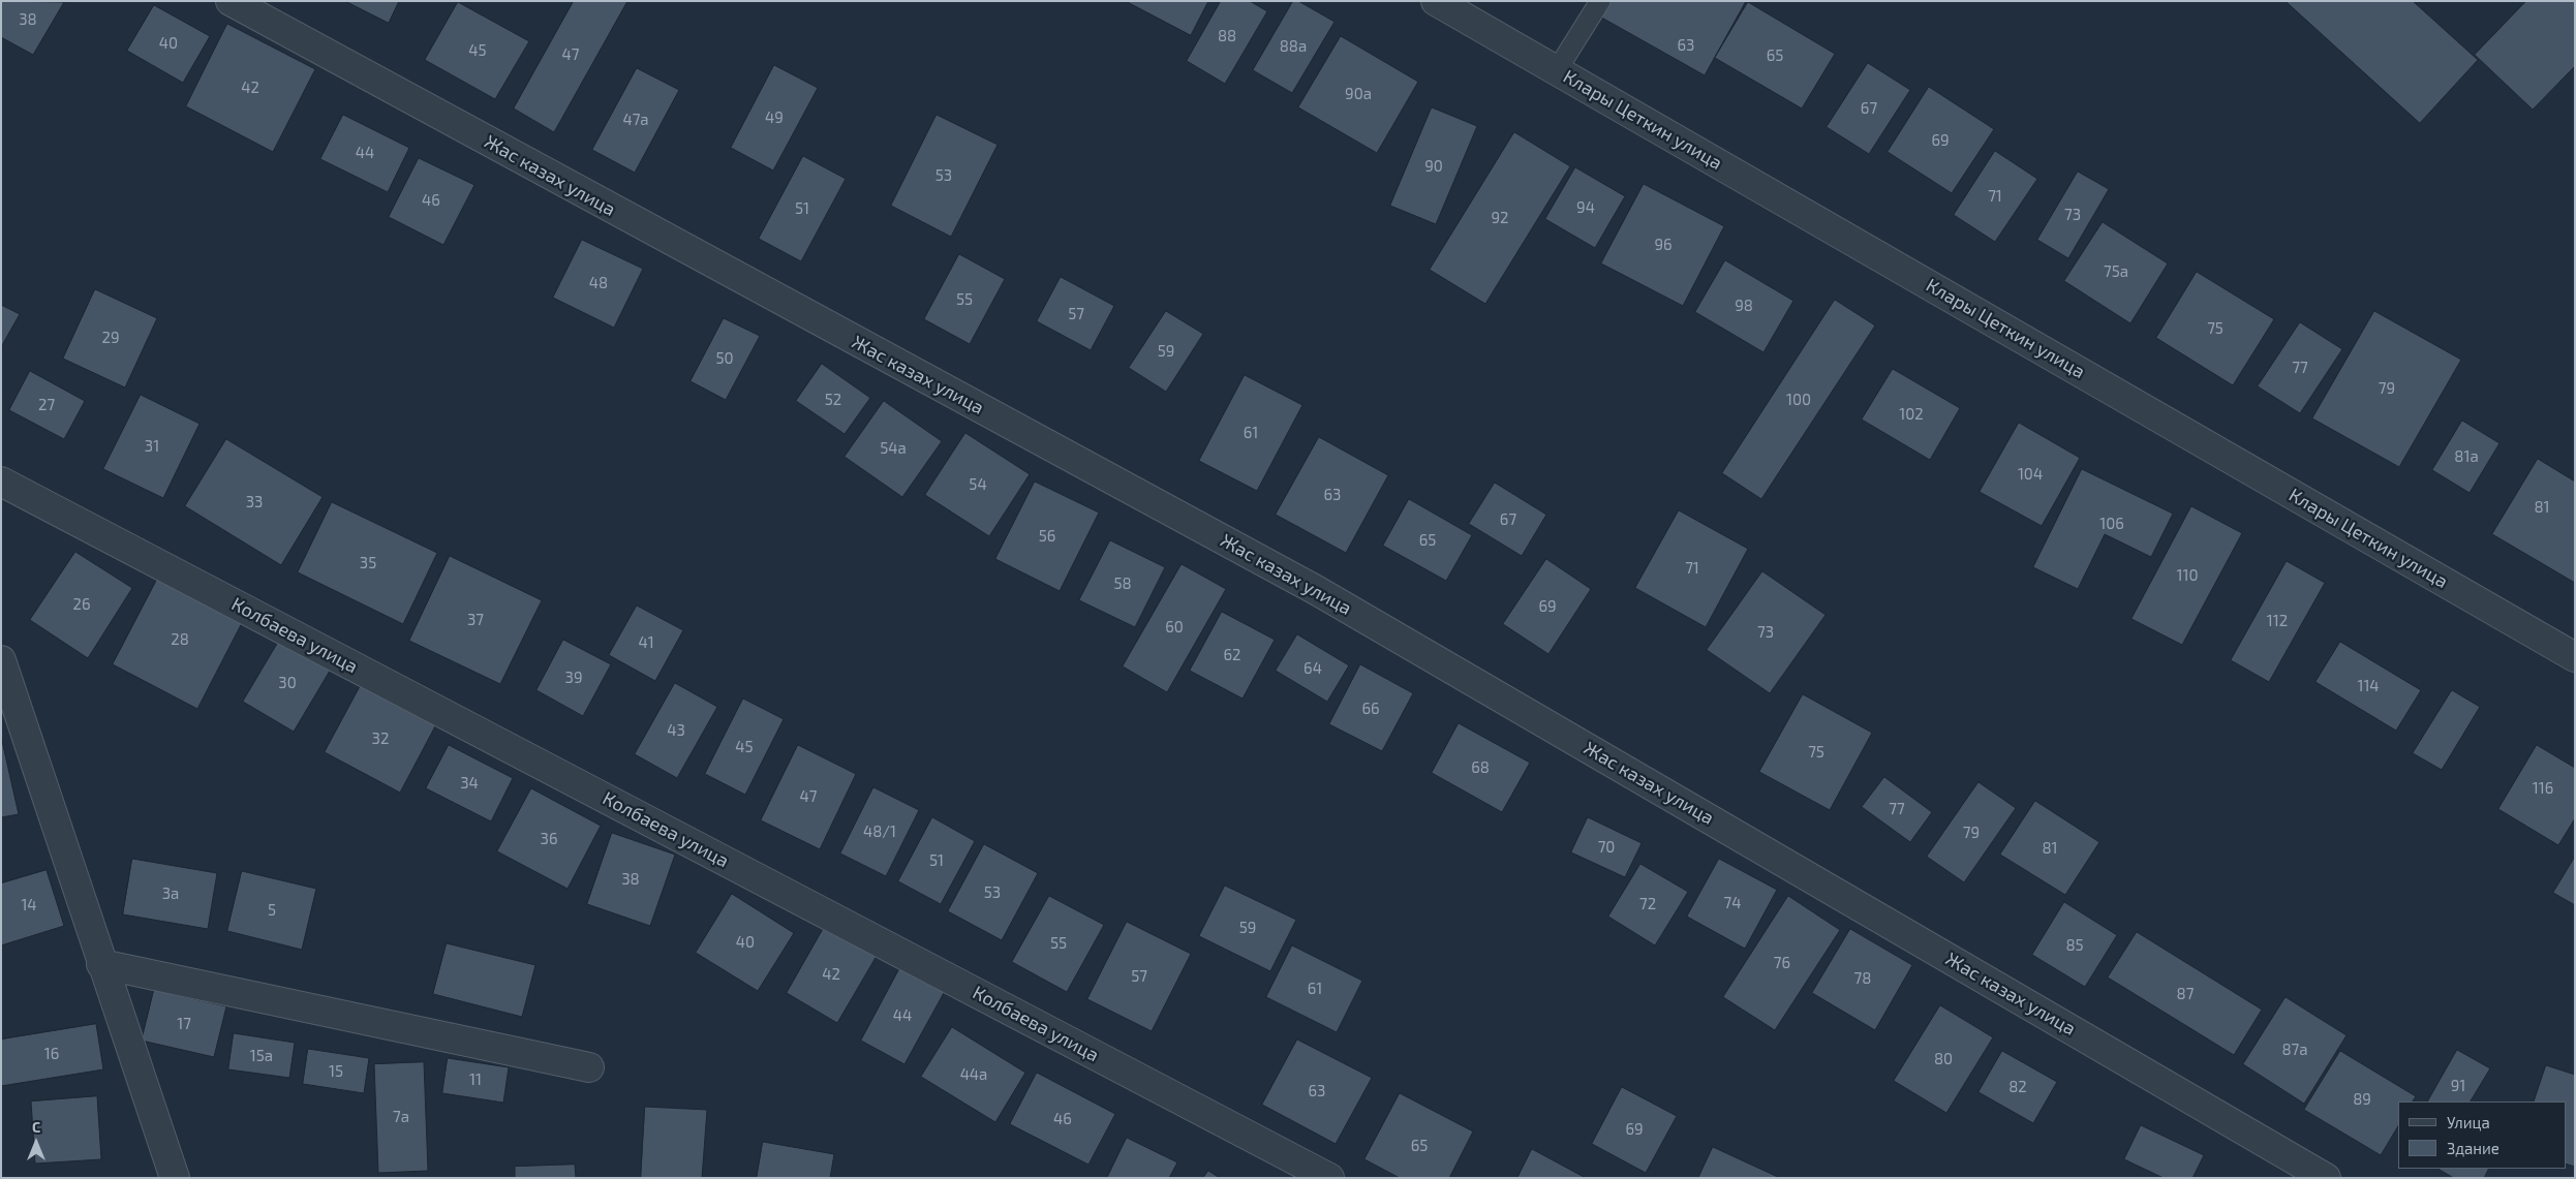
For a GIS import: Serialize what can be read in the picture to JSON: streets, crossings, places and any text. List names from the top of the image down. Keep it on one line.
{"streets":{"street":["Клары Цеткин улица","Жас казах улица","Колбаева улица"]},"house_numbers":["38","88","40","63","88а","45","47","65","42","90а","67","49","47а","69","44","90","53","71","46","94","51","73","92","96","75а","48","55","98","57","75","29","59","50","77","79","52","100","27","102","61","31","54а","81а","104","54","63","33","81","67","106","56","65","35","71","110","58","26","69","37","112","60","73","28","41","62","64","39","30","114","66","43","32","45","75","68","34","116","47","77","48/1","79","36","70","81","51","38","53","3а","74","72","14","5","59","40","55","85","76","42","57","78","61","87","44","17","87а","16","15а","80","15","44а","11","91","82","63","89","7а","46","69","65"],"legend":["Улица","Здание"],"north":"top"}
